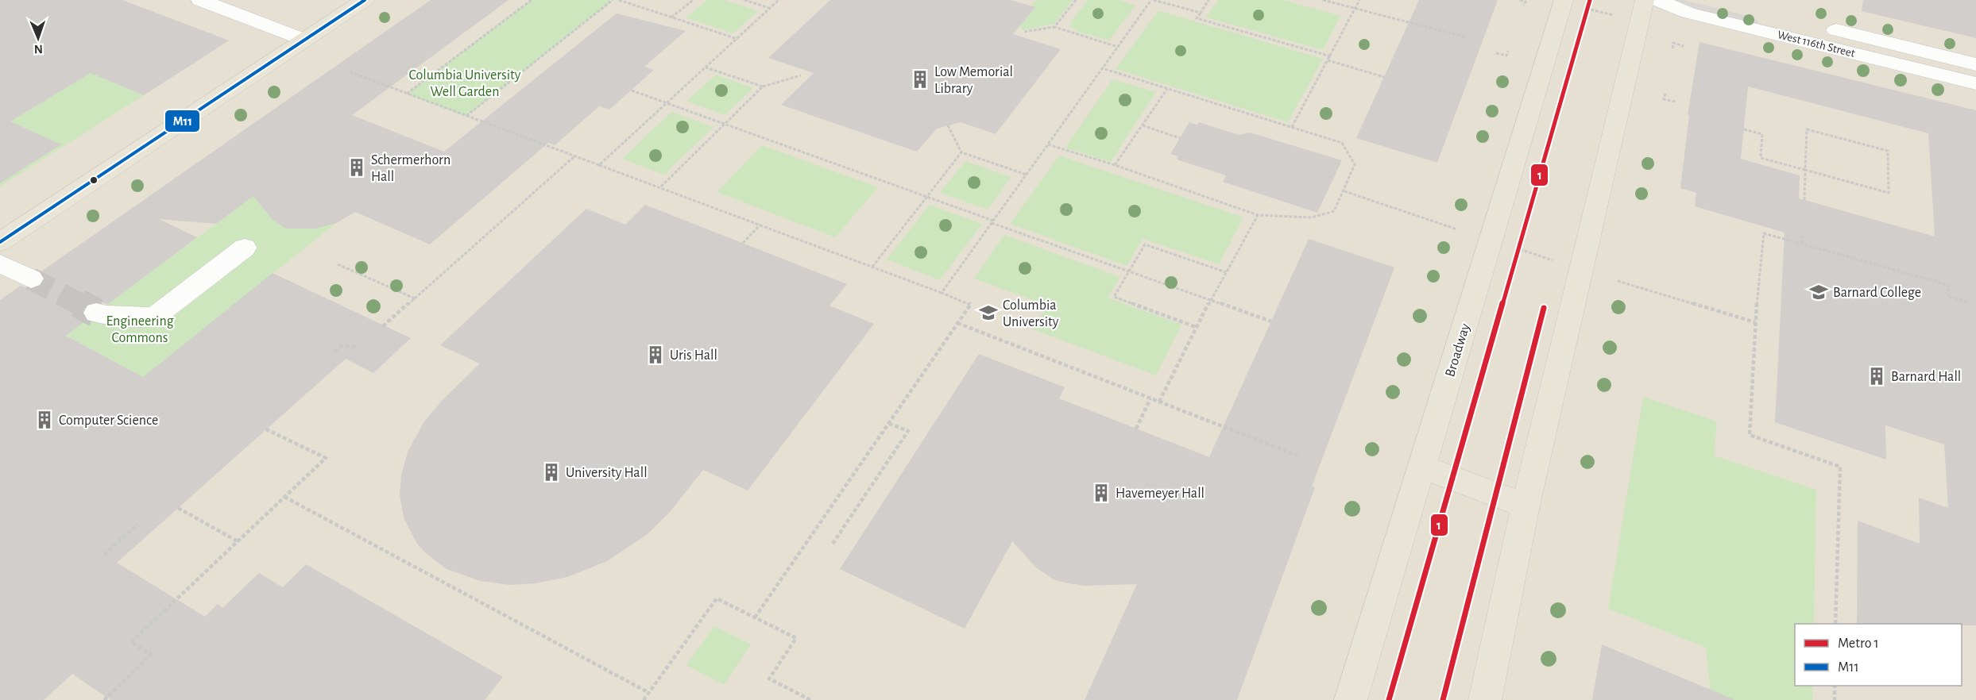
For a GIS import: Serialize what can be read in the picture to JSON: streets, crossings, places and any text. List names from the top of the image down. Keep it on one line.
{"streets":{"main road":["Broadway"],"street":["West 116th Street"]},"parks":["Columbia University Well Garden","Engineering Commons"],"places":{"building":["Low Memorial Library","Schermerhorn Hall","Uris Hall","Barnard Hall","Computer Science","University Hall","Havemeyer Hall"],"school or university":["Barnard College","Columbia University"]},"lines":["metro line 1","transit line M11"],"legend":["Metro 1","M11"],"north":"bottom"}
